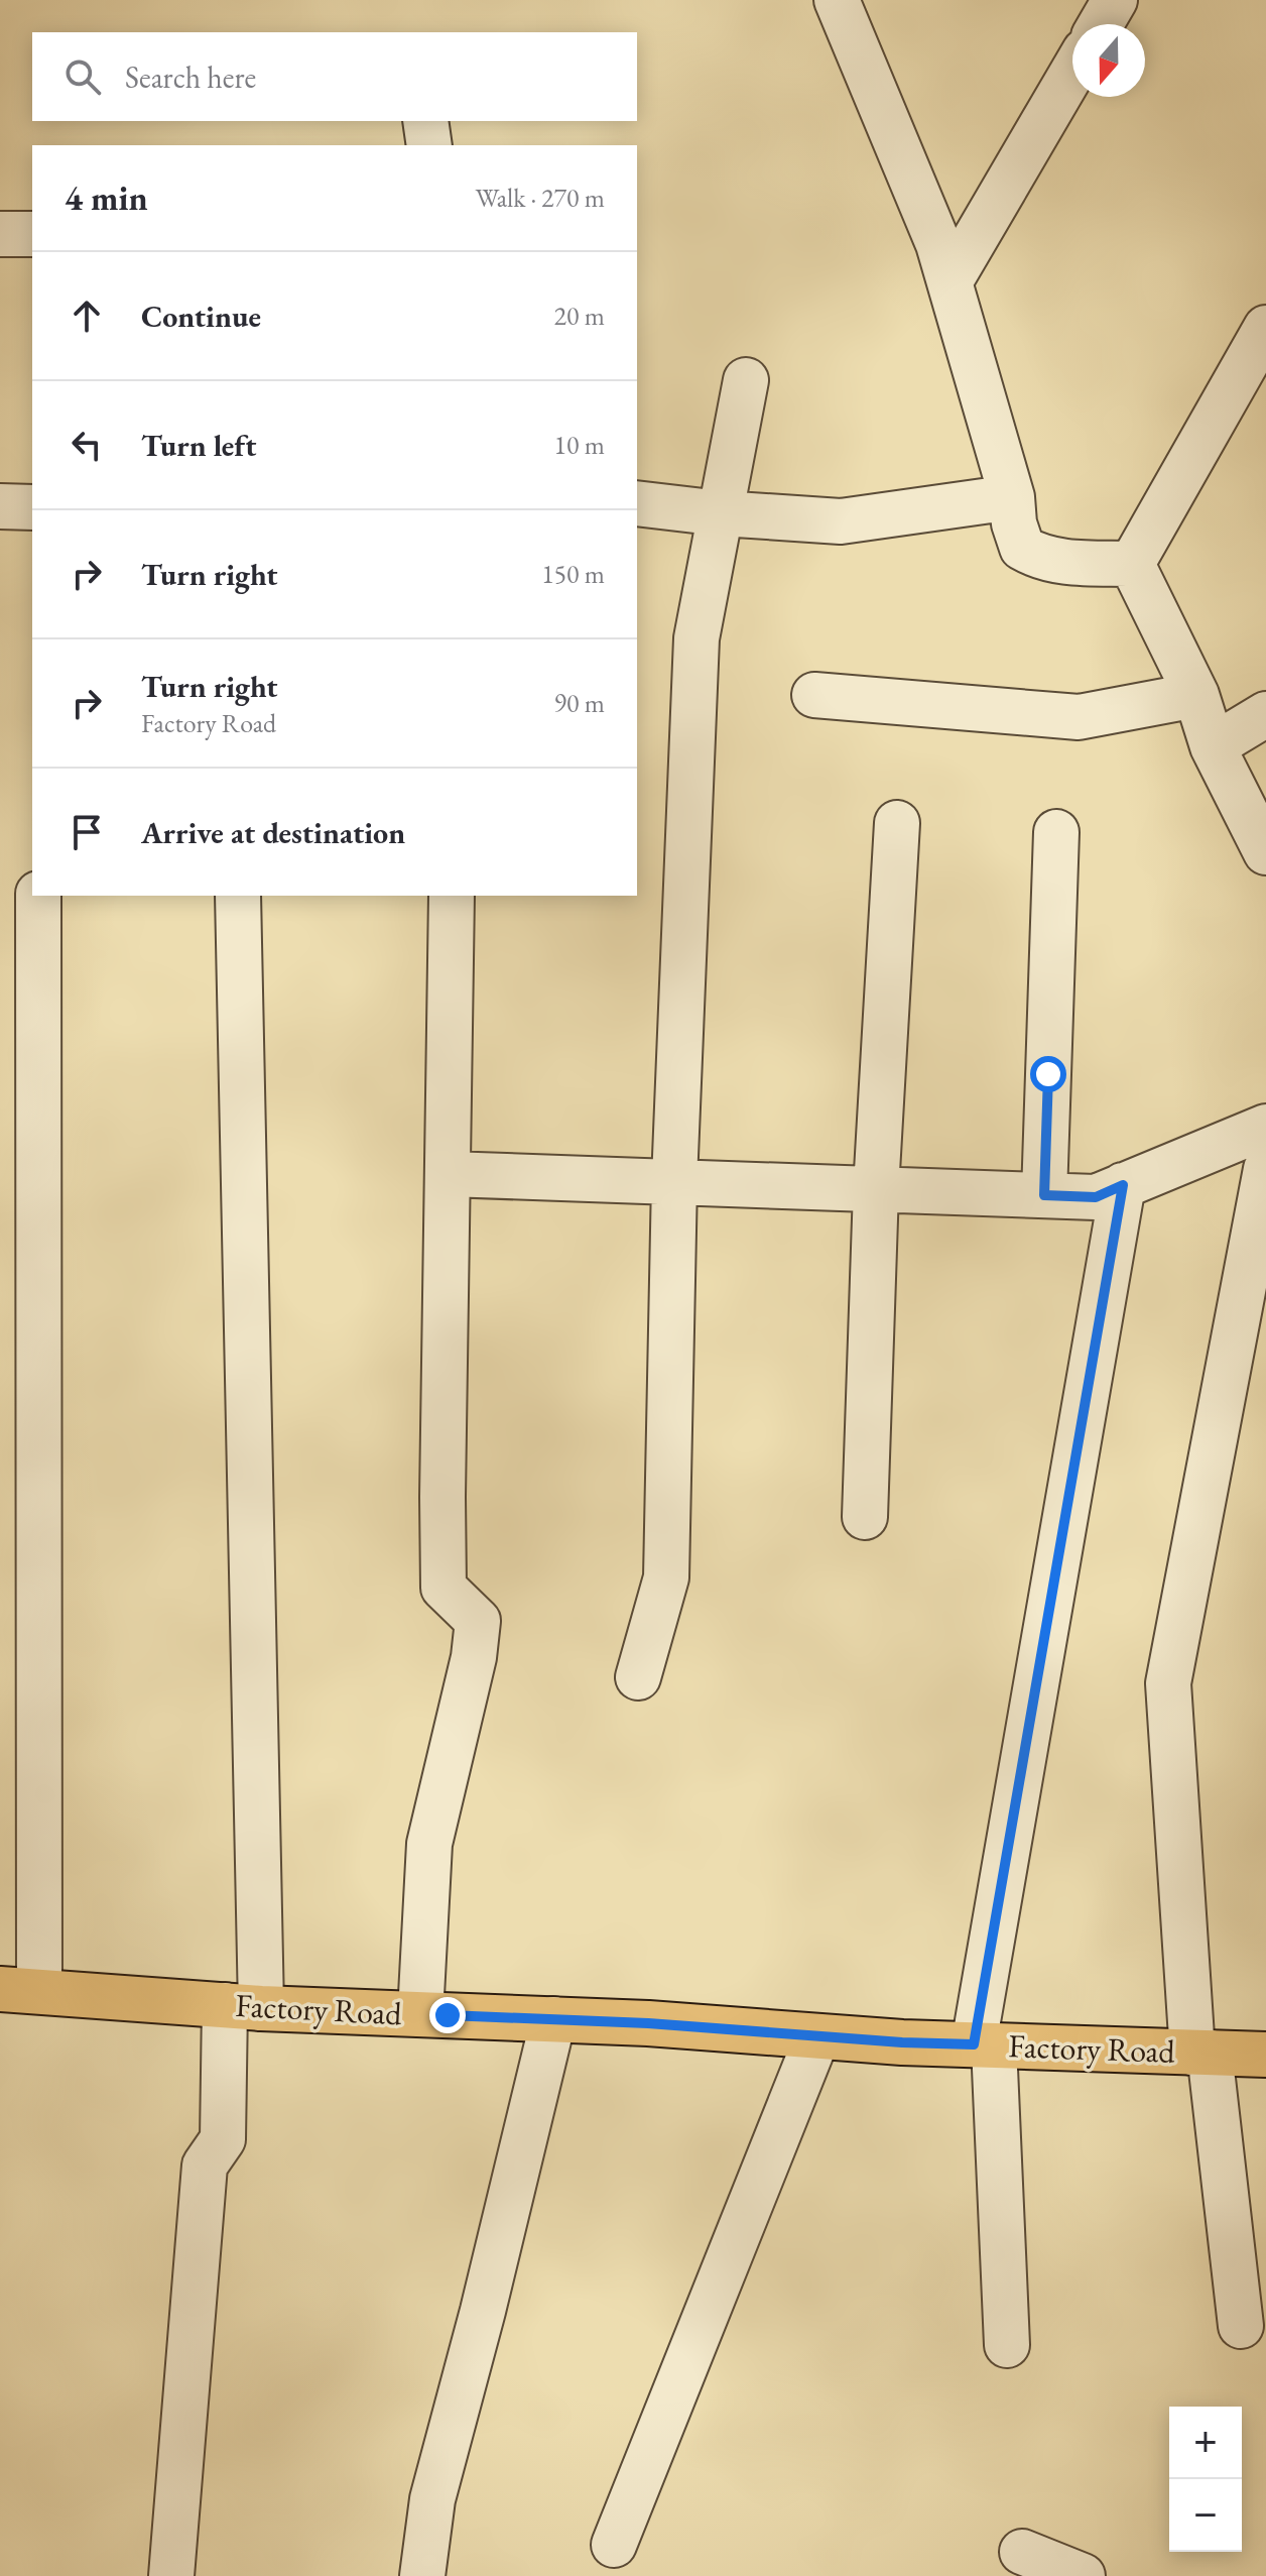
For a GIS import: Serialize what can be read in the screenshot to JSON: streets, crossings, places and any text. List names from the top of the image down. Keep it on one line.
{"streets":{"main road":["Factory Road"]},"north":"bottom","page":{"search":"Search here","heading":["4 min","Walk · 270 m"],"list":[["Continue","20 m"],["Turn left","10 m"],["Turn right","150 m"],["Turn right","Factory Road","90 m"],"Arrive at destination"],"map_buttons":["+","−"]}}
